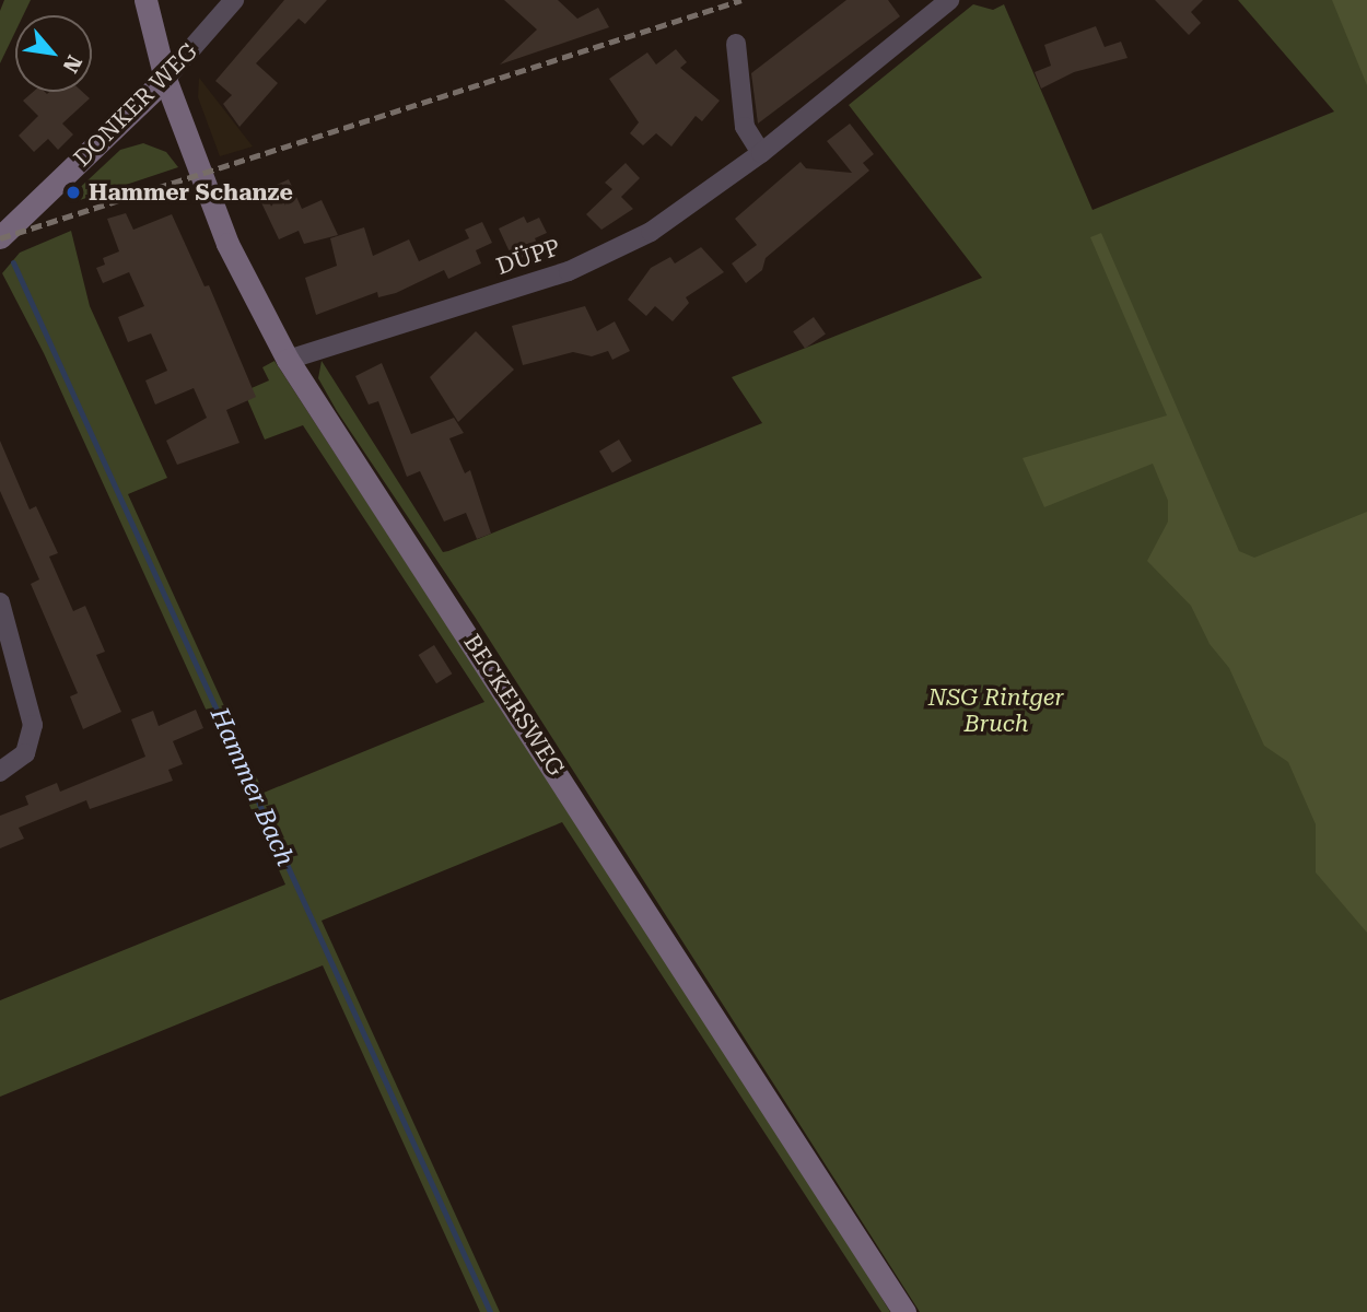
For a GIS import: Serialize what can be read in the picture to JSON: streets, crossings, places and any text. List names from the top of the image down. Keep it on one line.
{"streets":{"street":["DONKER WEG","DÜPP","BECKERSWEG"]},"crossings":[["DONKER WEG","BECKERSWEG"],["DÜPP","BECKERSWEG"]],"water":["Hammer Bach"],"parks":["NSG Rintger Bruch"],"places":["Hammer Schanze"],"north":"bottom right"}
